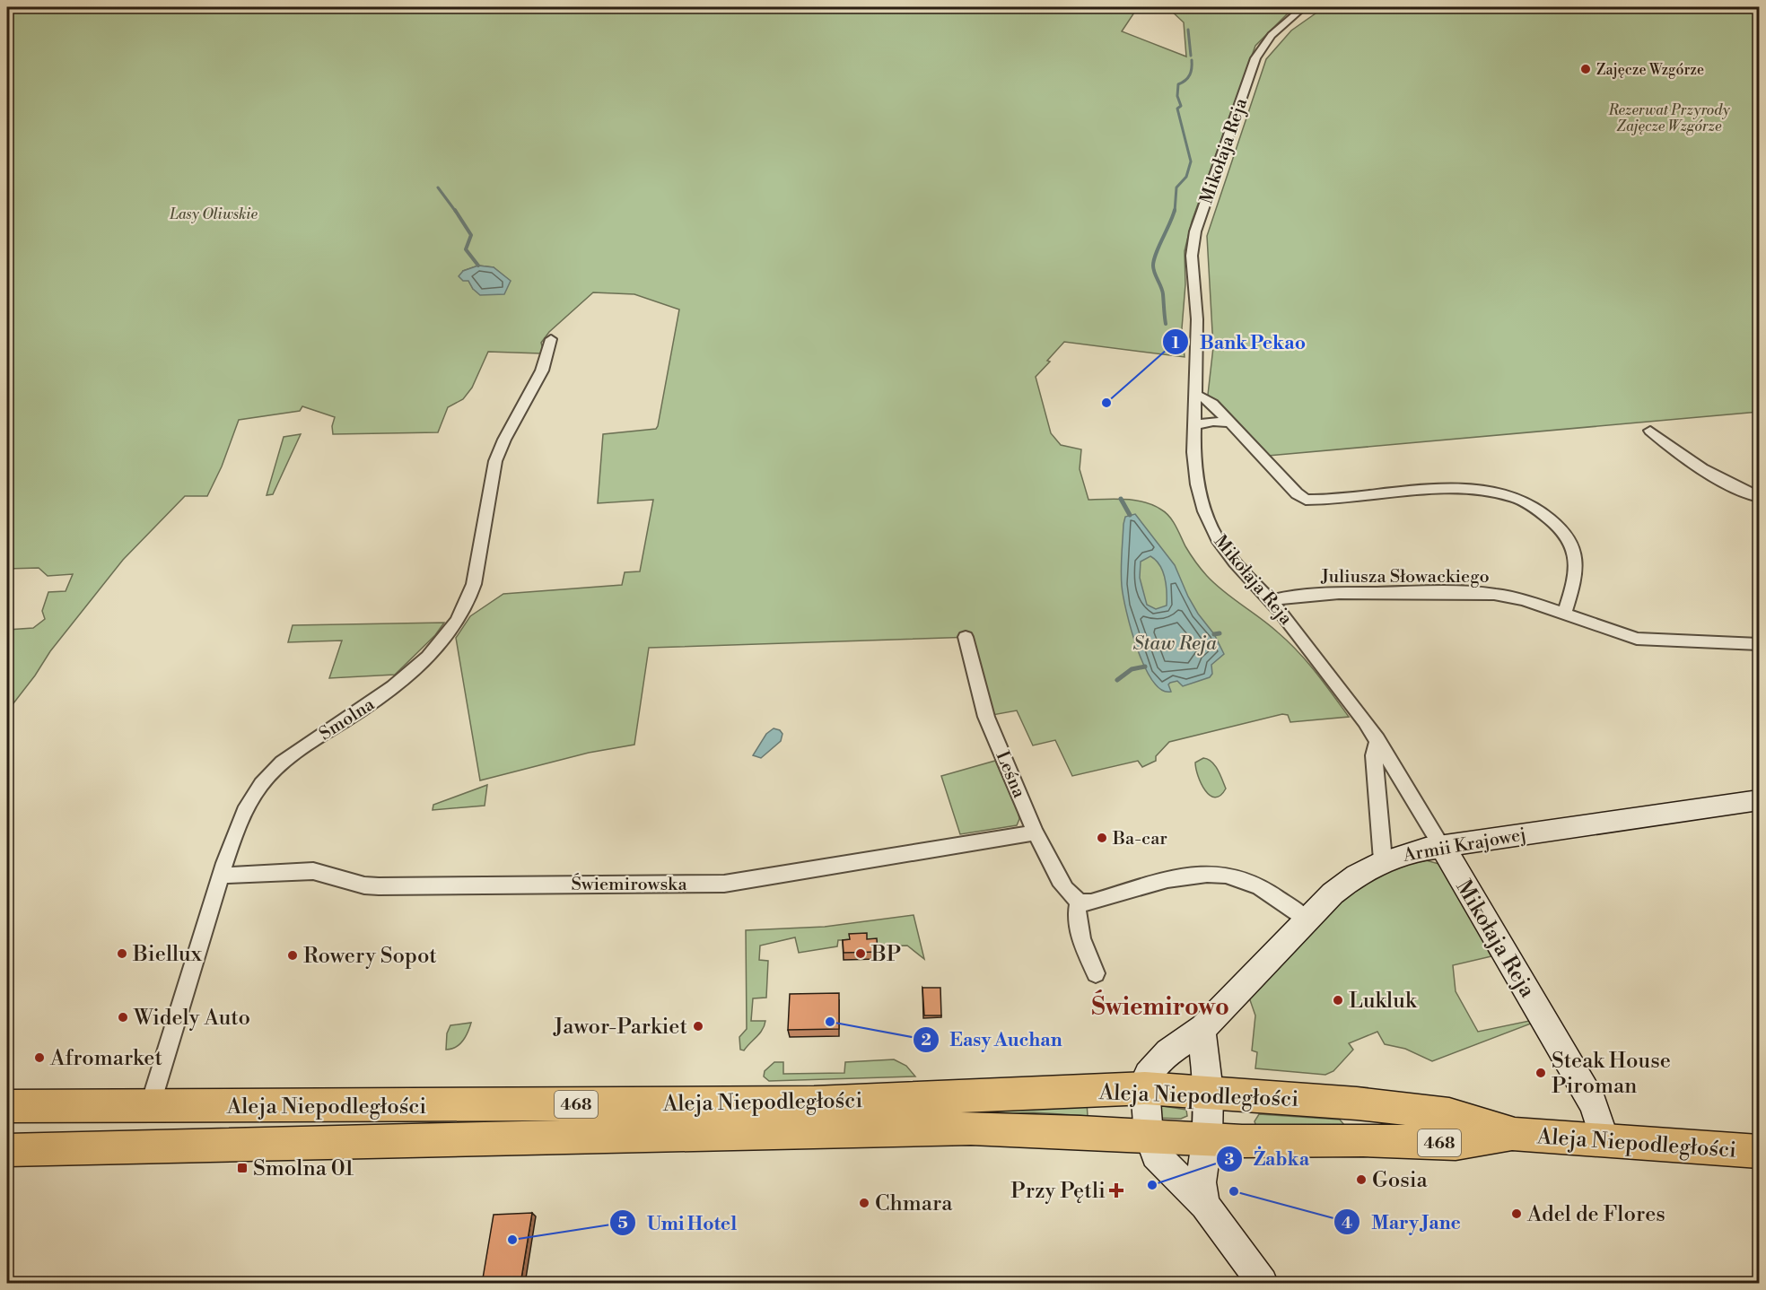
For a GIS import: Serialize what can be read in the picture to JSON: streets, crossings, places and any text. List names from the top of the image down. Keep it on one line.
{"streets":{"main road":["Aleja Niepodległości","468"],"street":["Mikołaja Reja","Juliusza Słowackiego","Smolna","Leśna","Armii Krajowej","Świemirowska"]},"crossings":[["Mikołaja Reja","Juliusza Słowackiego"],["Mikołaja Reja","Armii Krajowej"],["Mikołaja Reja","Aleja Niepodległości"],["Smolna","Świemirowska"],["Smolna","Aleja Niepodległości"],["Leśna","Świemirowska"],["Armii Krajowej","Aleja Niepodległości"]],"districts":["Świemirowo"],"water":["Staw Reja"],"parks":["Rezerwat Przyrody Zajęcze Wzgórze","Lasy Oliwskie"],"places":{"other":["Zajęcze Wzgórze","Bank Pekao","Ba-car","Biellux","BP","Rowery Sopot","Lukluk","Widely Auto","Easy Auchan","Jawor-Parkiet","Afromarket","Steak House Piroman","Gosia","Żabka","Mary Jane","Chmara","Adel de Flores","Umi Hotel"],"transit":["Smolna 01"],"health":["Przy Pętli"]}}
